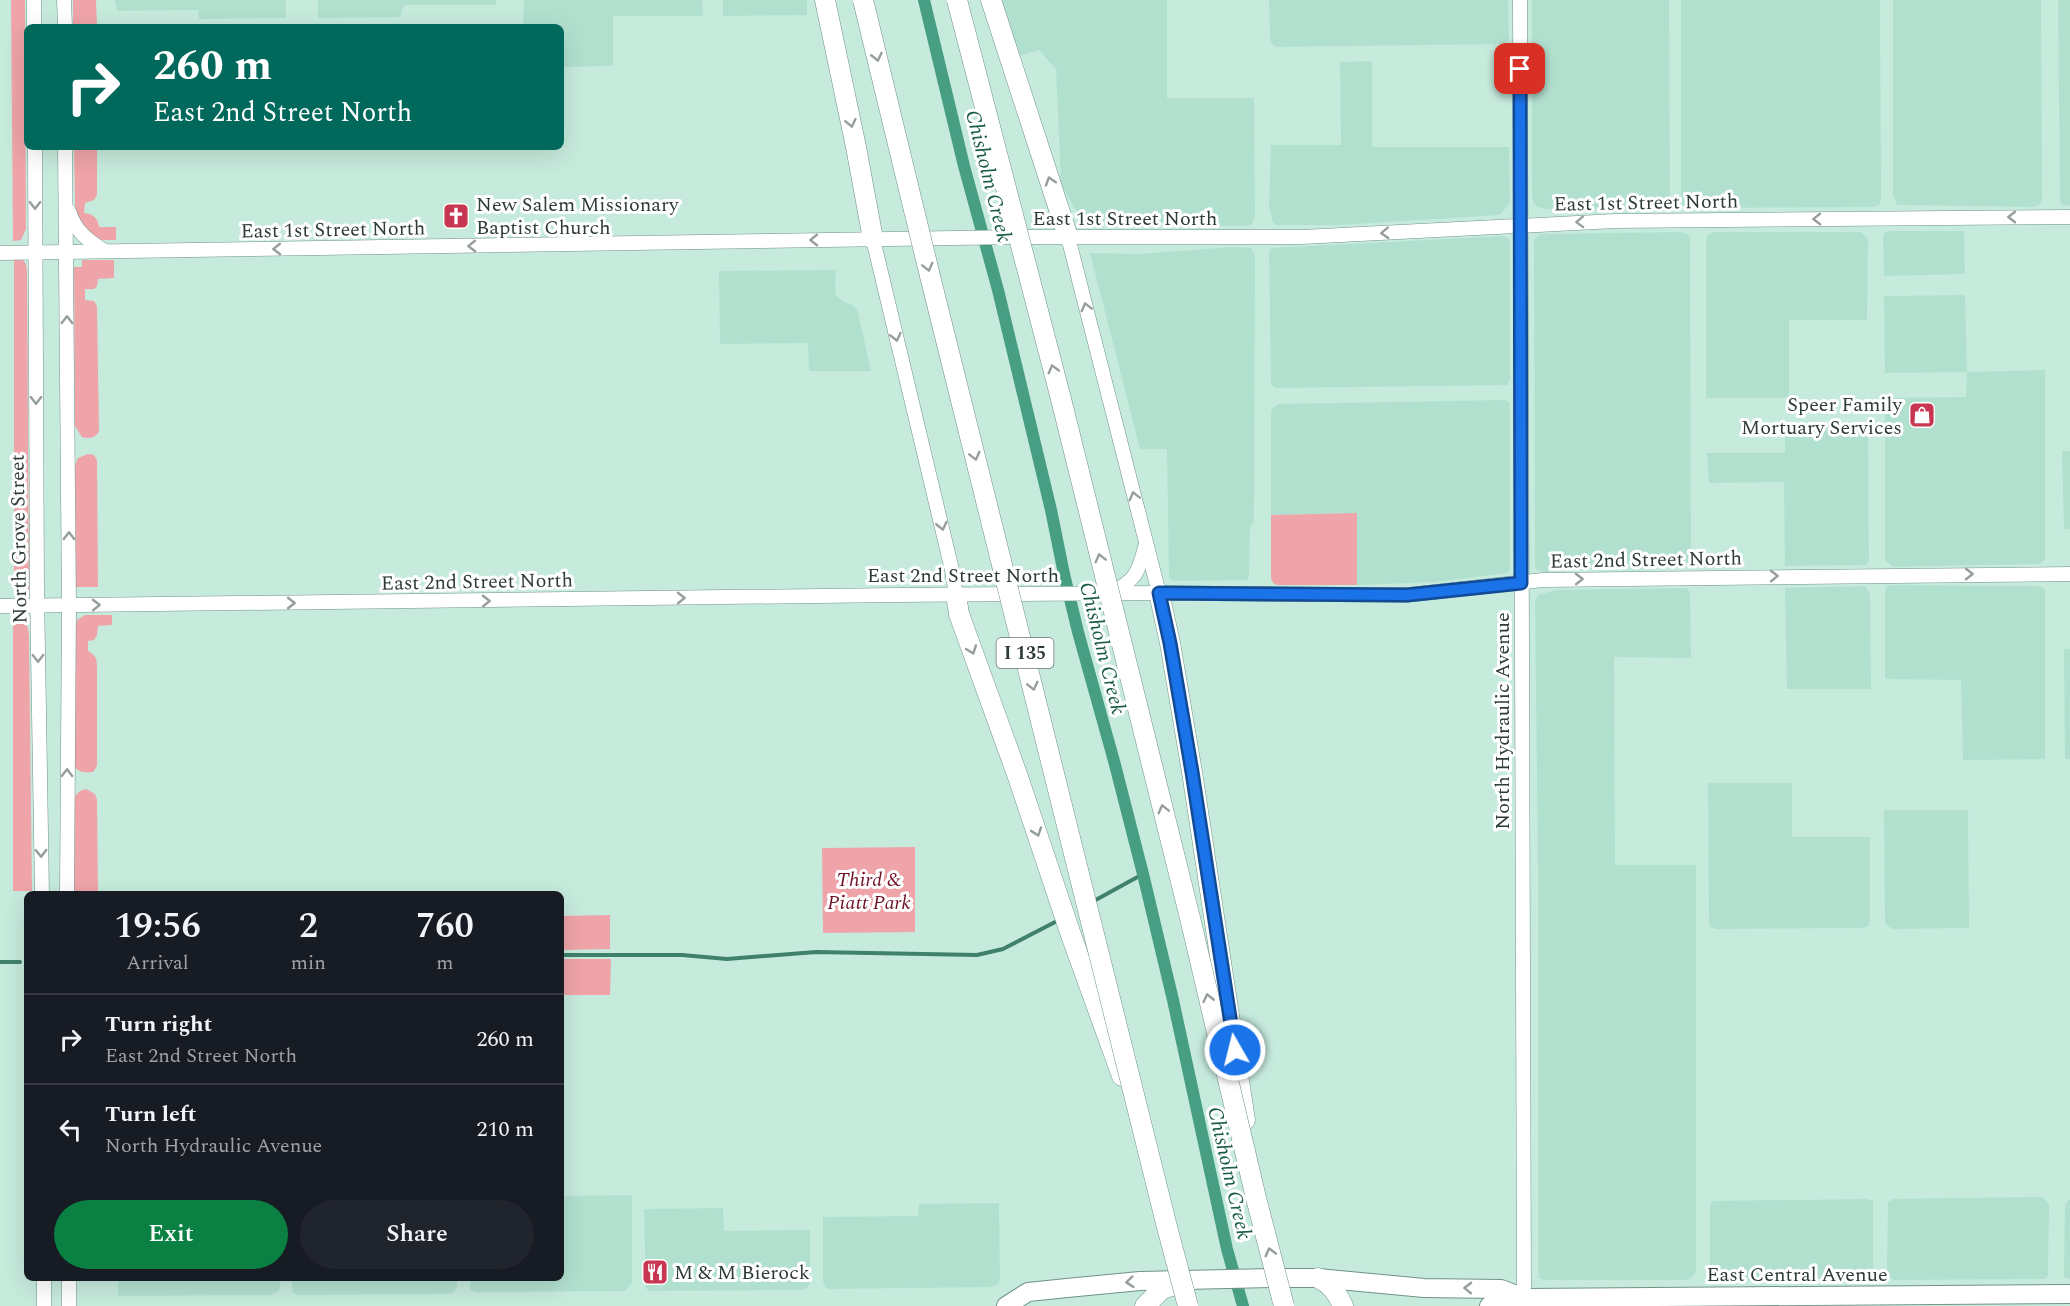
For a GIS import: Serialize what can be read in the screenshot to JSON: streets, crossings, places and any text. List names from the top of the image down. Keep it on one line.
{"streets":{"highway":["I 135"],"main road":["East Central Avenue"],"street":["East 1st Street North","North Grove Street","East 2nd Street North","North Hydraulic Avenue"]},"crossings":[["East 1st Street North","North Grove Street"],["East 1st Street North","North Hydraulic Avenue"],["North Grove Street","East 2nd Street North"],["East 2nd Street North","North Hydraulic Avenue"],["North Hydraulic Avenue","East Central Avenue"]],"one_way":["East 1st Street North","East 2nd Street North"],"water":["Chisholm Creek"],"parks":["Third & Piatt Park"],"places":{"church":["New Salem Missionary Baptist Church"],"shop":["Speer Family Mortuary Services"],"restaurant":["M & M Bierock"]},"page":{"turn":["260 m","East 2nd Street North"],"eta":["19:56","Arrival","2","min","760","m"],"list":[{"name":"Turn right","note":"East 2nd Street North","value":"260 m"},{"name":"Turn left","note":"North Hydraulic Avenue","value":"210 m"}],"buttons":["Exit","Share"]}}
